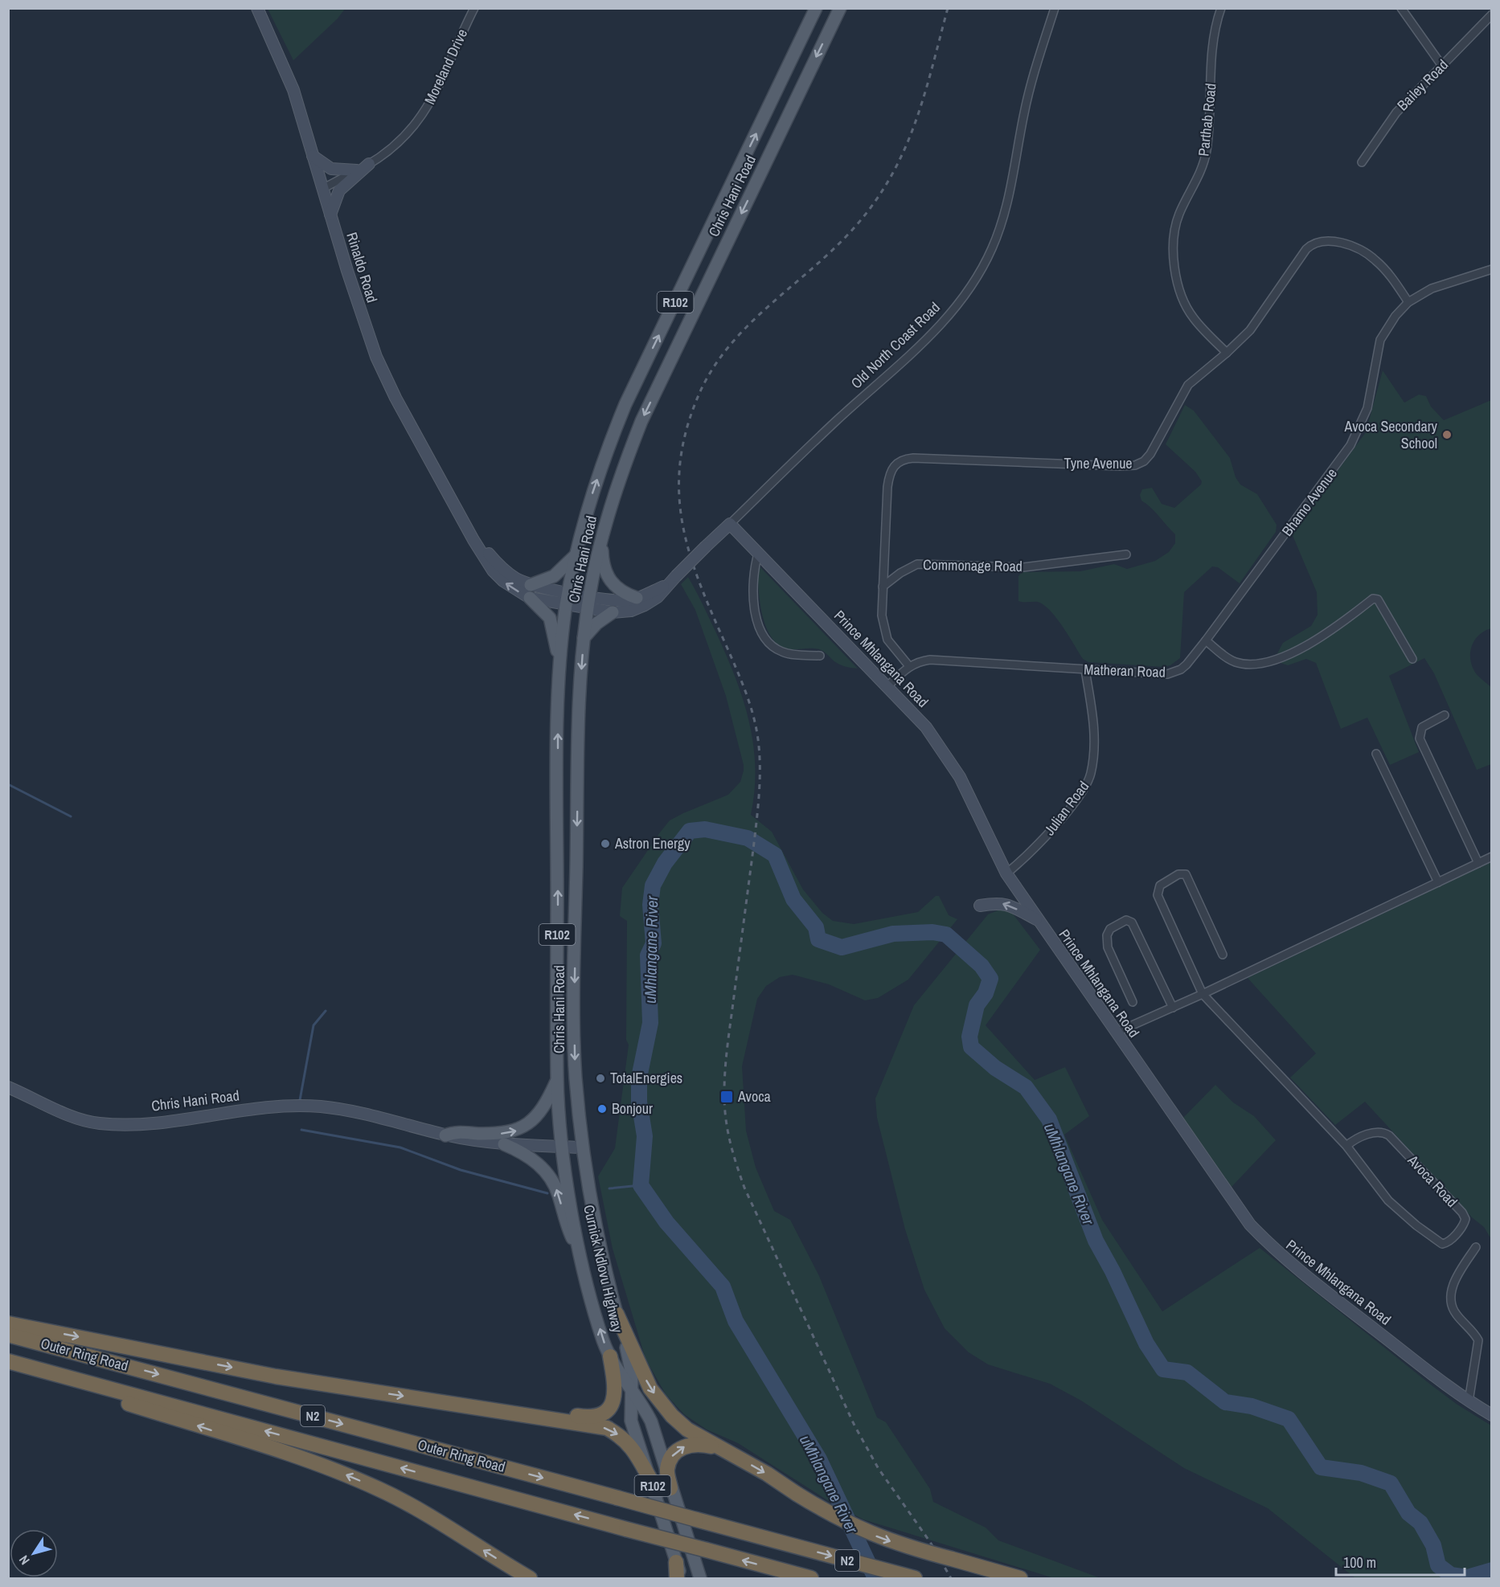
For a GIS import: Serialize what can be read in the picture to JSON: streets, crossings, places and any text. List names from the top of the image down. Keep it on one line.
{"streets":{"highway":["Outer Ring Road","N2"],"main road":["Chris Hani Road","R102","Curnick Ndlovu Highway"],"street":["Moreland Drive","Bailey Road","Parthab Road","Rinaldo Road","Old North Coast Road","Tyne Avenue","Bhamo Avenue","Commonage Road","Prince Mhlangana Road","Matheran Road","Julian Road","Avoca Road"]},"crossings":[["Moreland Drive","Rinaldo Road"],["Parthab Road","Tyne Avenue"],["Chris Hani Road","Rinaldo Road"],["Chris Hani Road","Old North Coast Road"],["Chris Hani Road","Curnick Ndlovu Highway"],["Rinaldo Road","Old North Coast Road"],["Old North Coast Road","Prince Mhlangana Road"],["Tyne Avenue","Bhamo Avenue"],["Tyne Avenue","Commonage Road"],["Tyne Avenue","Matheran Road"],["Bhamo Avenue","Matheran Road"],["Prince Mhlangana Road","Matheran Road"],["Prince Mhlangana Road","Julian Road"],["Matheran Road","Julian Road"]],"water":["uMhlangane River"],"places":{"other":["Avoca Secondary School","Astron Energy","TotalEnergies","Bonjour"],"transit":["Avoca"]},"scale_bar":"100 m","north":"bottom left"}
